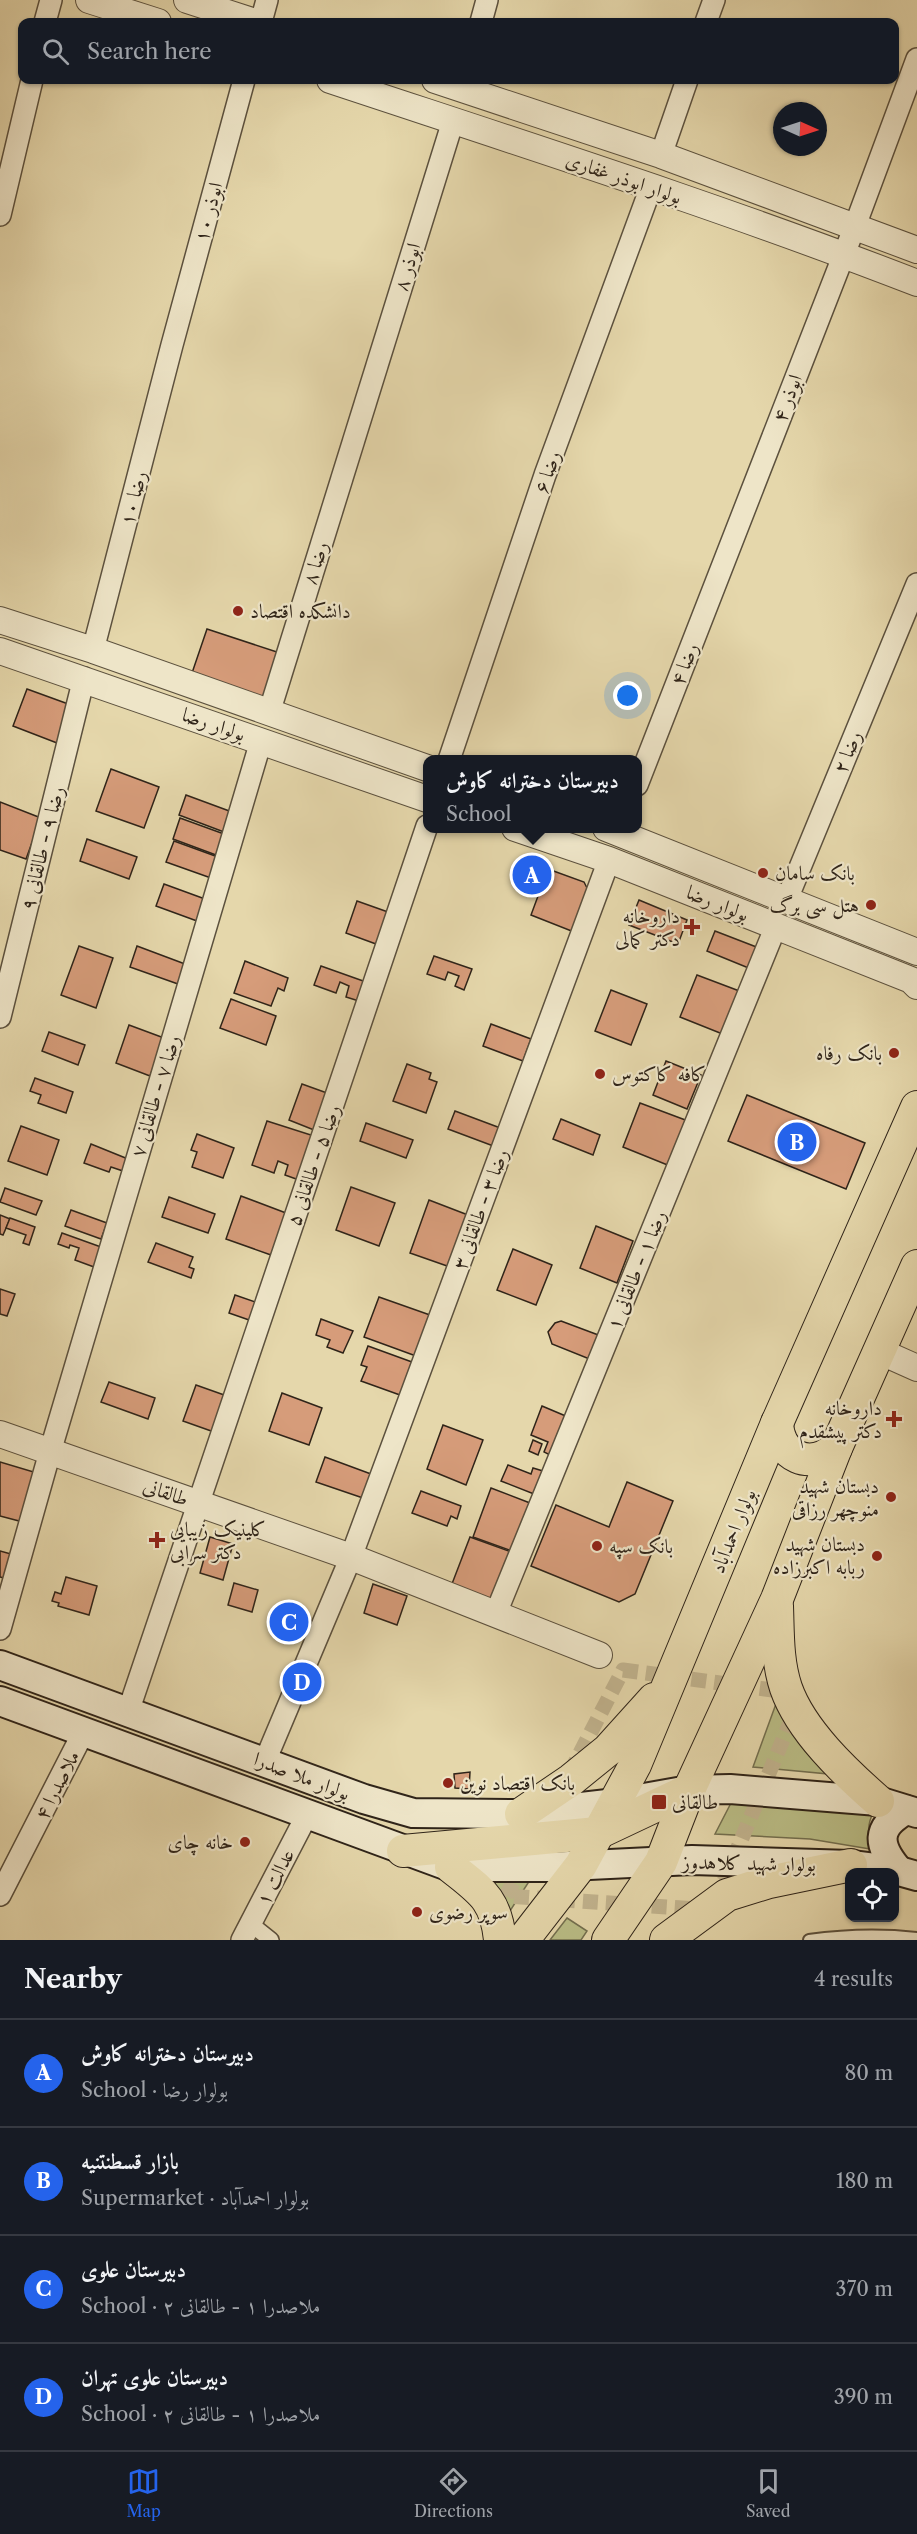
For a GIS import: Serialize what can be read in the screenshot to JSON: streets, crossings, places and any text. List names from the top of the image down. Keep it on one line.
{"streets":{"main road":["بولوار احمدآباد","بولوار ملا صدرا","بولوار شهید کلاهدوز"],"street":["بولوار ابوذر غفاری","ابوذر ۱۰","ابوذر ۸","ابوذر ۴","رضا ۶","رضا ۱۰","رضا ۸","رضا ۴","بولوار رضا","رضا ۲","رضا ۹ - طالقانی ۹","رضا ۷ - طالقانی ۷","رضا ۵ - طالقانی ۵","رضا ۳ - طالقانی ۳","رضا ۱ - طالقانی ۱","طالقانی","ملاصدرا ۴","عدالت ۱"]},"crossings":[["بولوار ابوذر غفاری","ابوذر ۸"],["بولوار ابوذر غفاری","ابوذر ۴"],["بولوار ابوذر غفاری","رضا ۶"],["ابوذر ۱۰","رضا ۱۰"],["ابوذر ۸","رضا ۸"],["ابوذر ۴","رضا ۴"],["رضا ۱۰","بولوار رضا"],["رضا ۸","بولوار رضا"],["بولوار رضا","رضا ۲"],["بولوار رضا","رضا ۹ - طالقانی ۹"],["بولوار رضا","رضا ۷ - طالقانی ۷"],["بولوار رضا","رضا ۳ - طالقانی ۳"],["بولوار رضا","رضا ۱ - طالقانی ۱"],["رضا ۷ - طالقانی ۷","طالقانی"],["رضا ۵ - طالقانی ۵","طالقانی"],["رضا ۵ - طالقانی ۵","بولوار ملا صدرا"],["رضا ۳ - طالقانی ۳","طالقانی"],["رضا ۳ - طالقانی ۳","بولوار ملا صدرا"],["رضا ۱ - طالقانی ۱","طالقانی"],["بولوار احمدآباد","بولوار ملا صدرا"],["بولوار احمدآباد","بولوار شهید کلاهدوز"],["بولوار ملا صدرا","ملاصدرا ۴"],["بولوار ملا صدرا","بولوار شهید کلاهدوز"],["بولوار ملا صدرا","عدالت ۱"]],"places":{"other":["دانشکده اقتصاد","بانک سامان","هتل سی برگ","بانک رفاه","کافه کاکتوس","دبستان شهید منوچهر رزاقی","بانک سپه","دبستان شهید ربابه اکبرزاده","بانک اقتصاد نوین","خانه چای","سوپر رضوی"],"health":["داروخانه دکتر کمالی","داروخانه دکتر پیشقدم","کلینیک زیبایی دکتر سرابی"],"transit":["طالقانی"]},"north":"right","page":{"search":"Search here","popup":["دبیرستان دخترانه کاوش","School"],"pins":["A","B","C","D"],"heading":["Nearby","4 results"],"list":[{"mark":"A","name":"دبیرستان دخترانه کاوش","note":"School · بولوار رضا","value":"80 m"},{"mark":"B","name":"بازار قسطنتنیه","note":"Supermarket · بولوار احمدآباد","value":"180 m"},{"mark":"C","name":"دبیرستان علوی","note":"School · ملاصدرا ۱ - طالقانی ۲","value":"370 m"},{"mark":"D","name":"دبیرستان علوی تهران","note":"School · ملاصدرا ۱ - طالقانی ۲","value":"390 m"}],"nav":["Map","Directions","Saved"]}}
